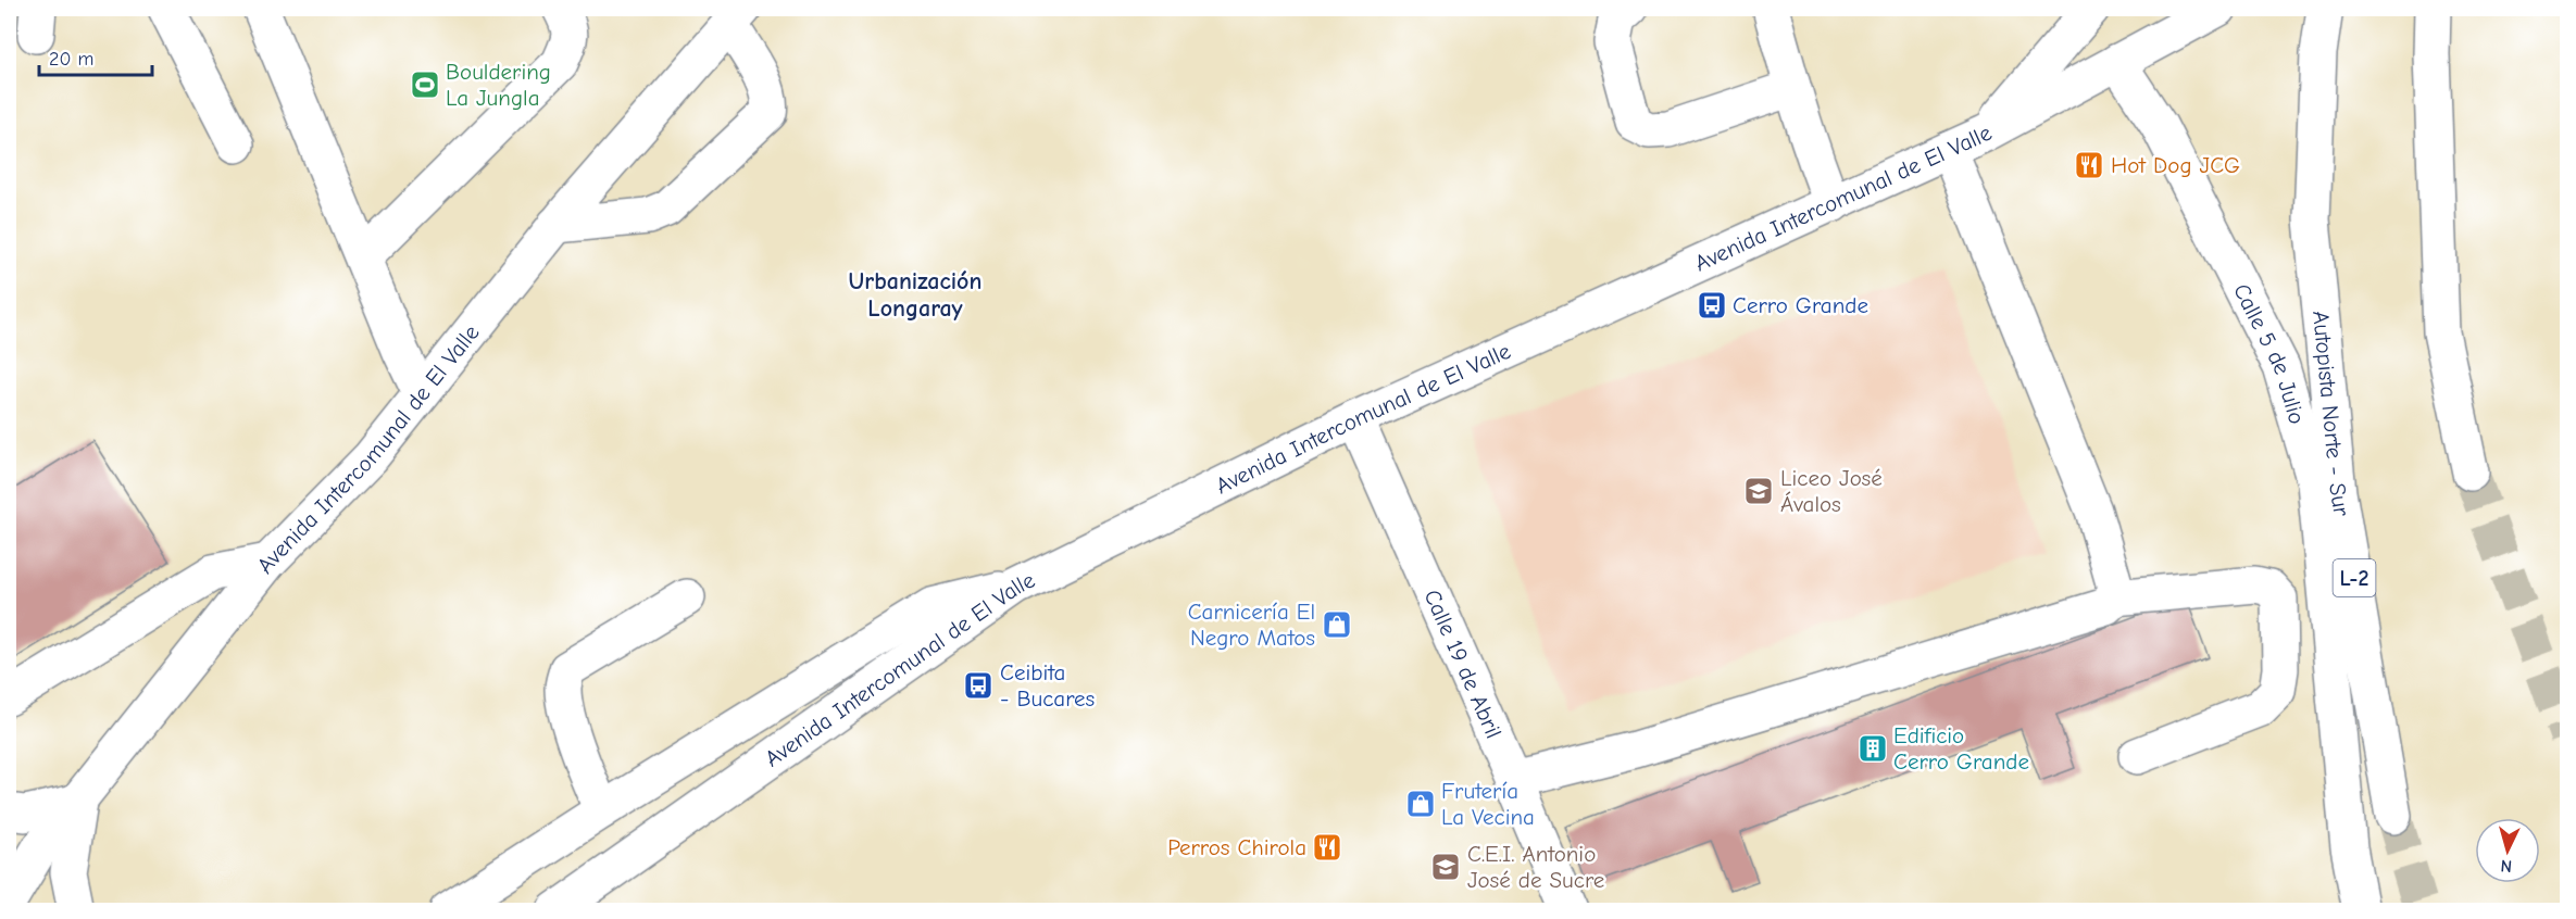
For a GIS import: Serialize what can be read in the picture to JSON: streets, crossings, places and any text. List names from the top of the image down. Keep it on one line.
{"streets":{"main road":["Avenida Intercomunal de El Valle","Calle 5 de Julio","Autopista Norte - Sur","L-2","Calle 19 de Abril"]},"crossings":[["Avenida Intercomunal de El Valle","Calle 5 de Julio"],["Avenida Intercomunal de El Valle","Calle 19 de Abril"]],"districts":["Urbanización Longaray"],"places":{"sports":["Bouldering La Jungla"],"restaurant":["Hot Dog JCG","Perros Chirola"],"bus stop":["Cerro Grande","Ceibita - Bucares"],"school or university":["Liceo José Ávalos","C.E.I. Antonio José de Sucre"],"shop":["Carnicería El Negro Matos","Frutería La Vecina"],"building":["Edificio Cerro Grande"]},"scale_bar":"20 m","north":"bottom"}
